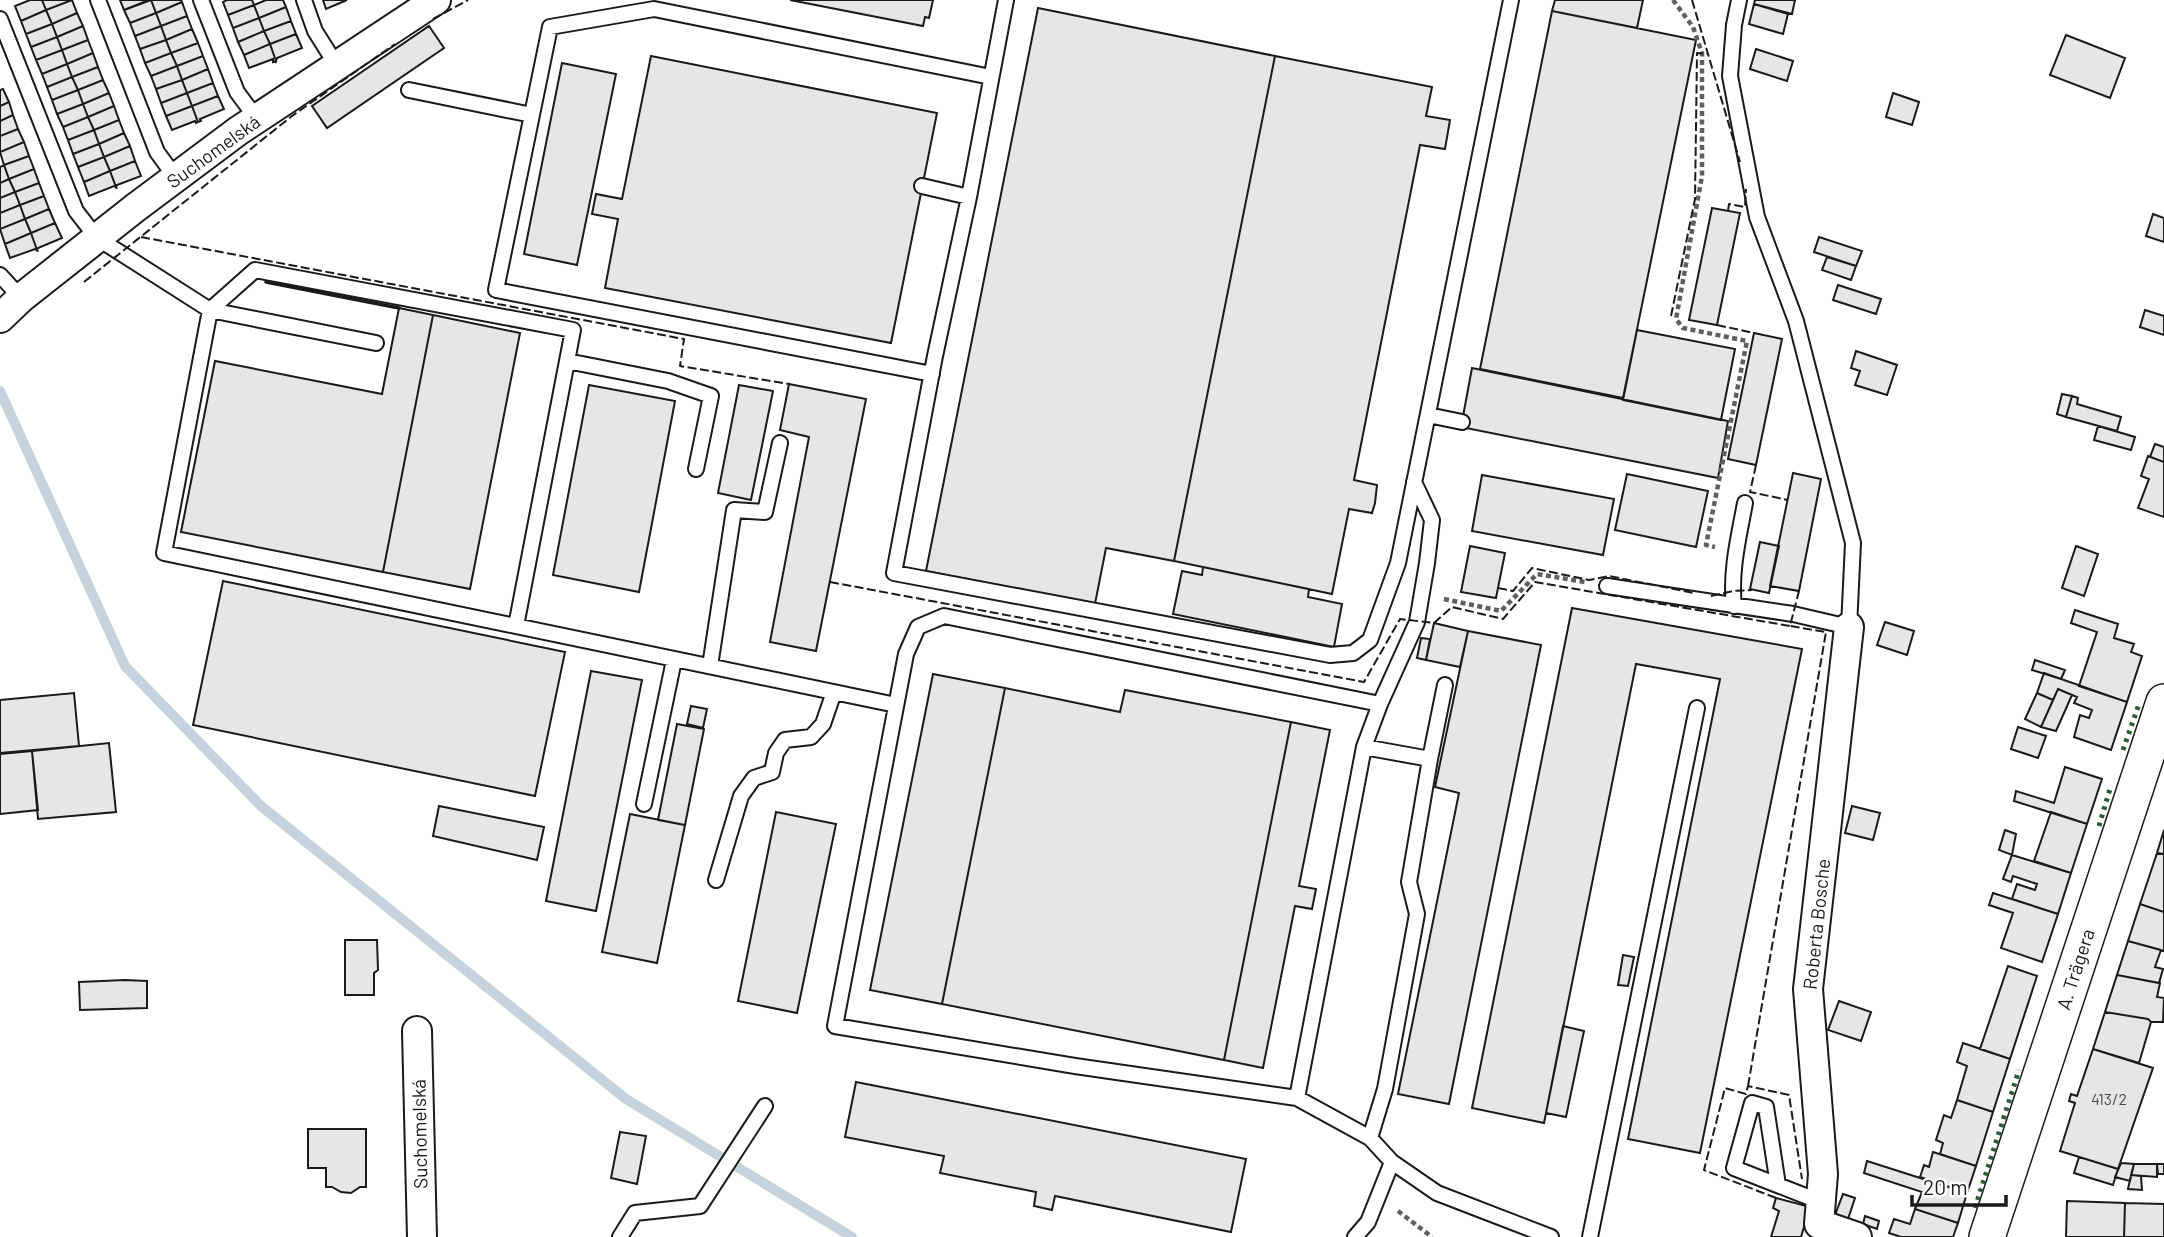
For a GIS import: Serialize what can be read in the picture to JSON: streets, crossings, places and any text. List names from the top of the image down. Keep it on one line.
{"streets":{"street":["Suchomelská","Roberta Bosche","A. Trägera"]},"house_numbers":["413/2"],"scale_bar":"20 m"}
